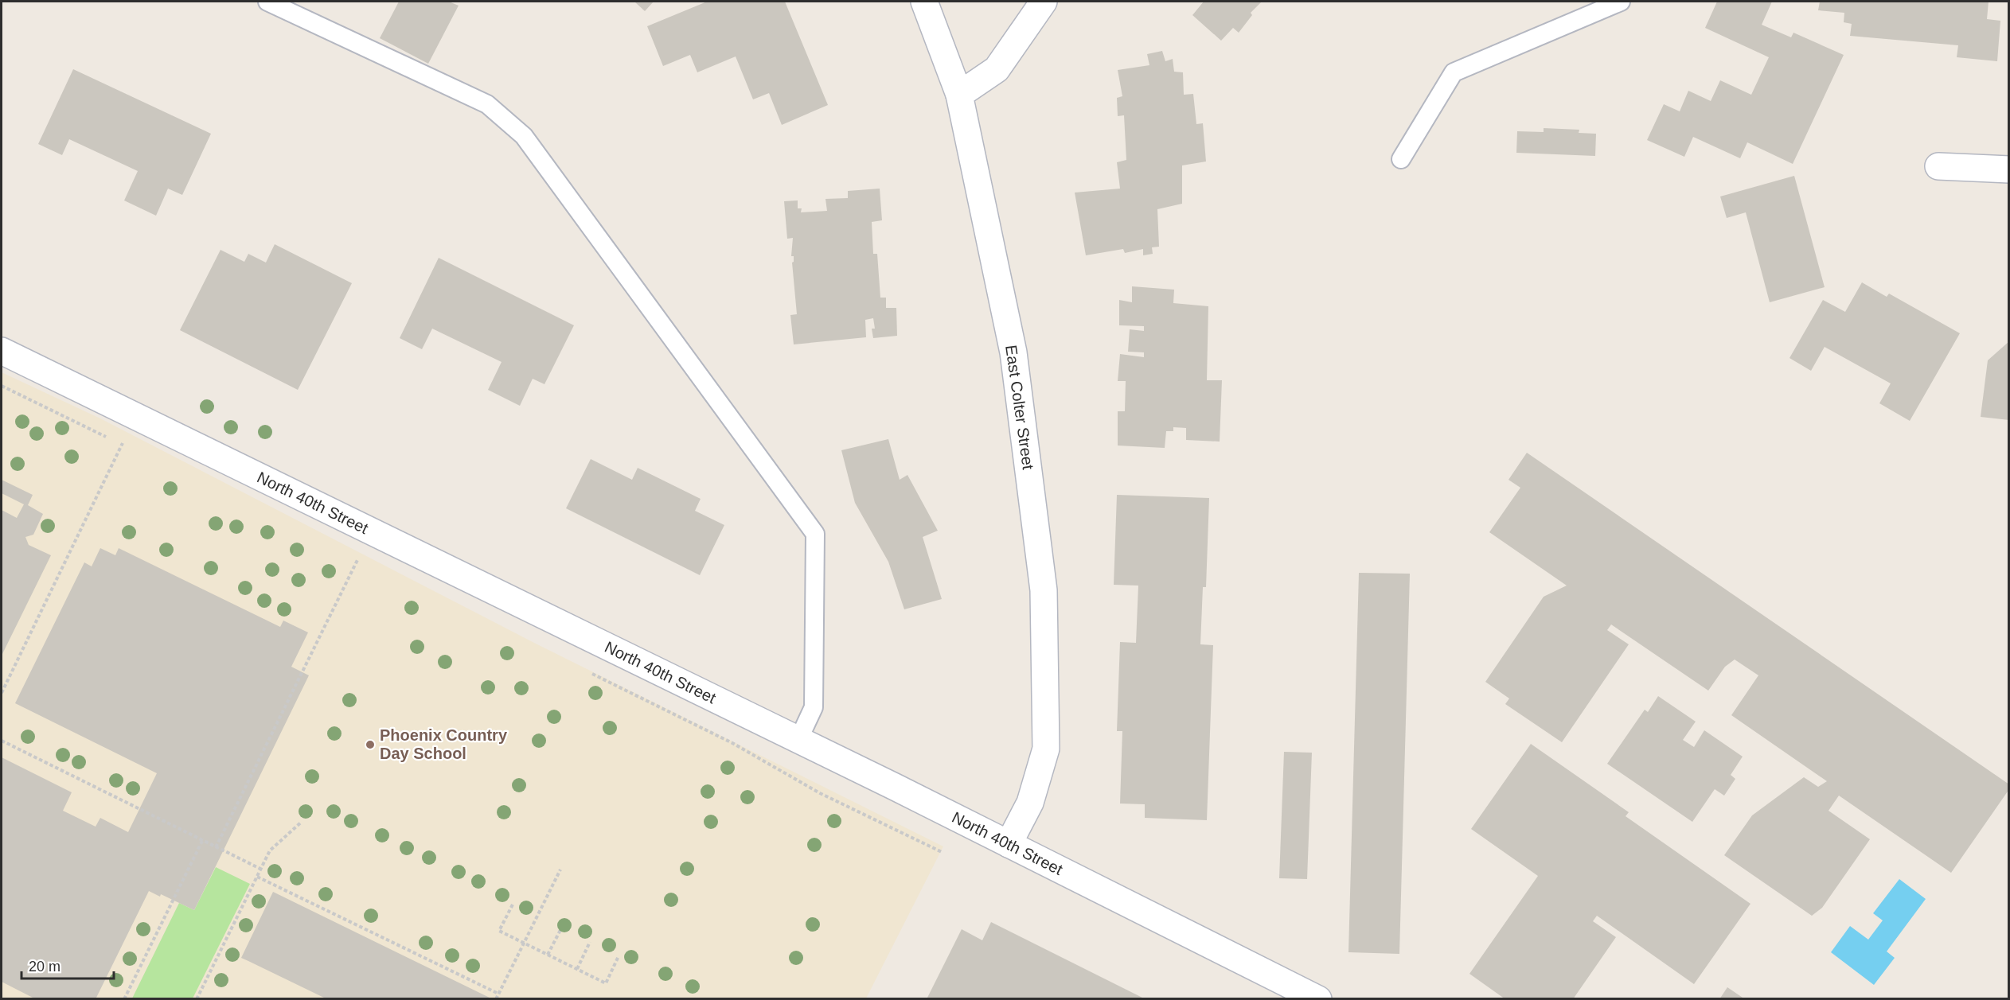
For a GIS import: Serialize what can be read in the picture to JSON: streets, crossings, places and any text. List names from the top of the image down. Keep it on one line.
{"streets":{"main road":["East Colter Street","North 40th Street"]},"crossings":[["East Colter Street","North 40th Street"]],"places":["Phoenix Country Day School"],"scale_bar":"20 m"}
